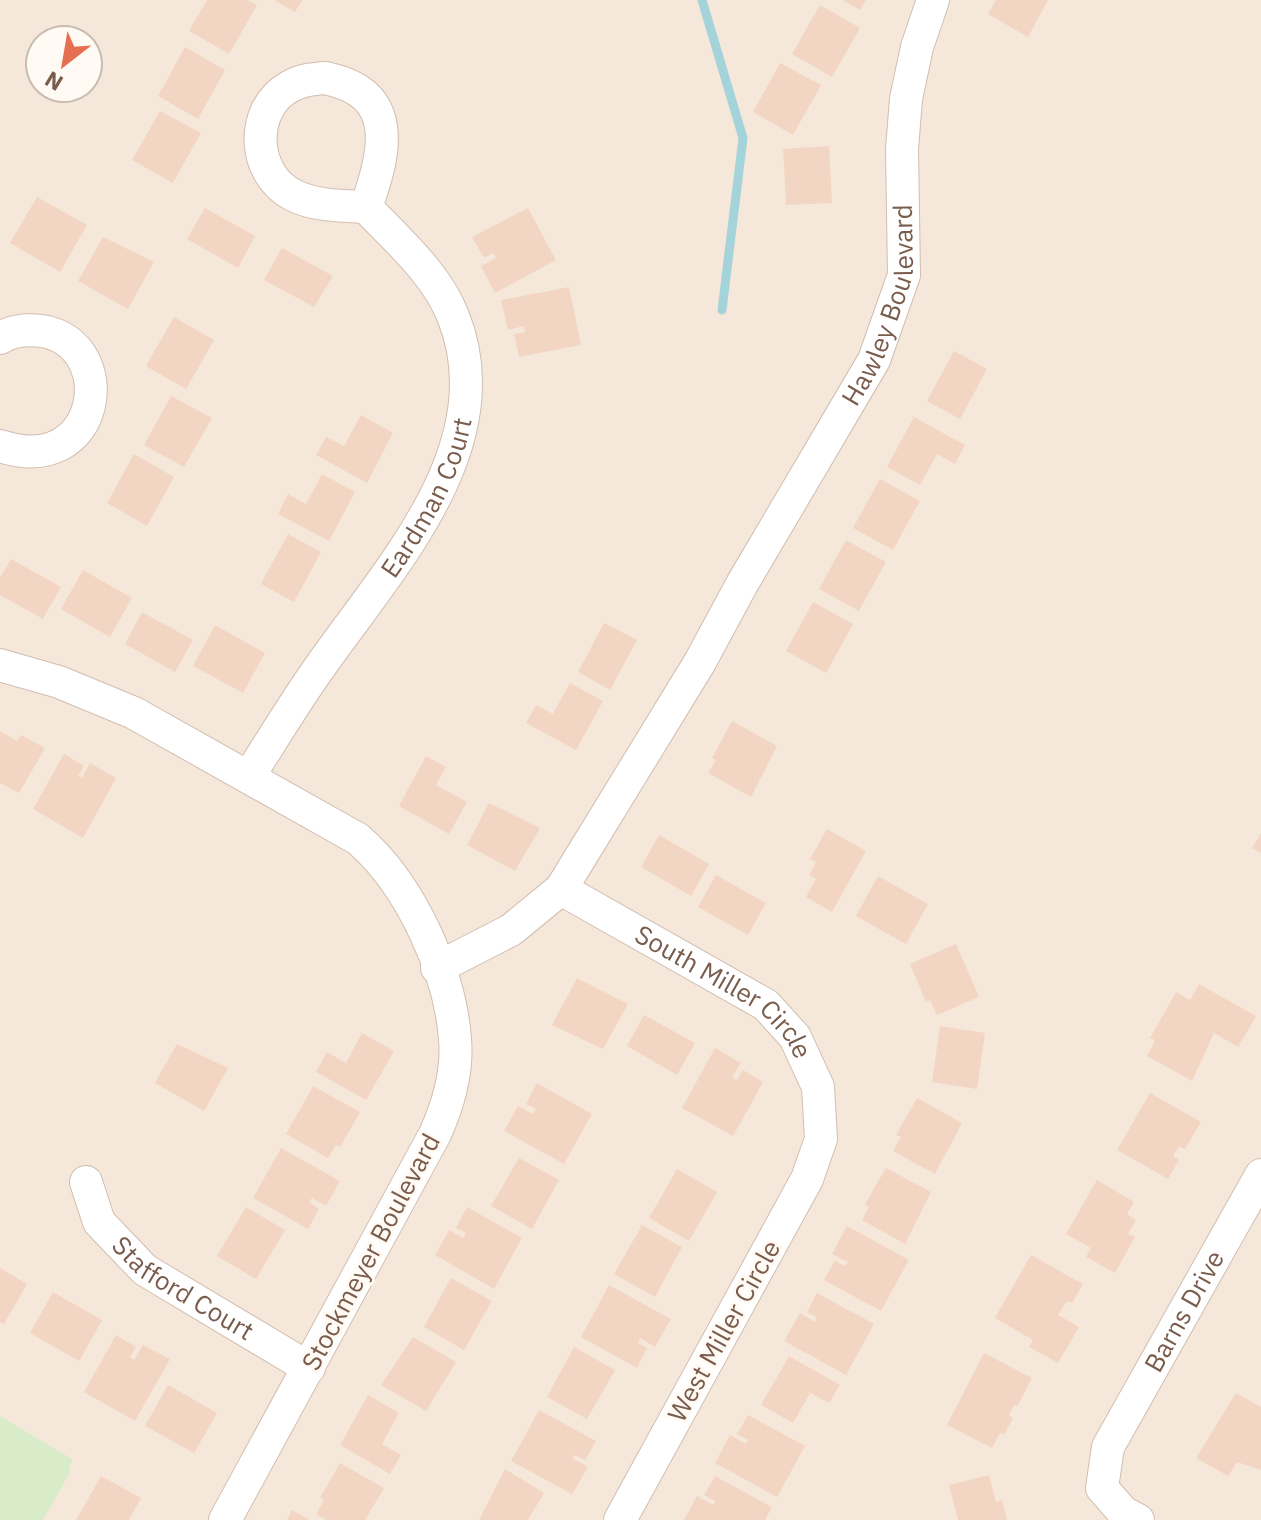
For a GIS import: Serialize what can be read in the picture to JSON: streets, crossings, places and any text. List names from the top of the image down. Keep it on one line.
{"streets":{"street":["Hawley Boulevard","Eardman Court","South Miller Circle","Stockmeyer Boulevard","Stafford Court","Barns Drive","West Miller Circle"]},"crossings":[["Hawley Boulevard","South Miller Circle"],["Eardman Court","Stockmeyer Boulevard"],["South Miller Circle","West Miller Circle"],["Stockmeyer Boulevard","Stafford Court"]],"north":"bottom left"}
